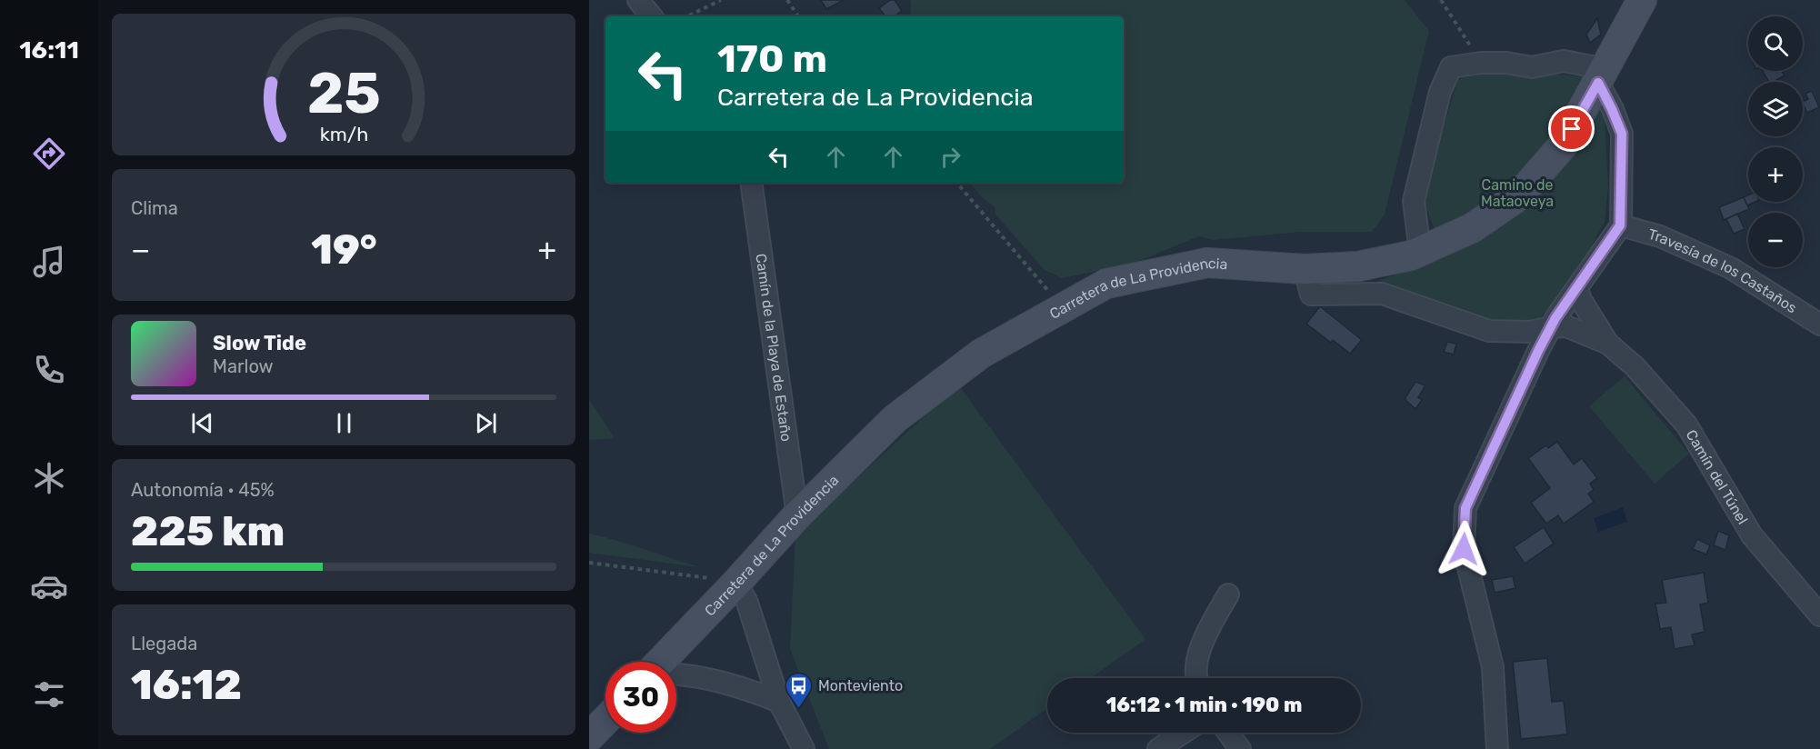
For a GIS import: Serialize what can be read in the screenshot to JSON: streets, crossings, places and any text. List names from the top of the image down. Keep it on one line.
{"streets":{"street":["Travesía de los Castaños","Carretera de La Providencia","Camín de la Playa de Estaño","Camín del Túnel"]},"crossings":[["Carretera de La Providencia","Camín de la Playa de Estaño"]],"parks":["Camino de Mataoveya"],"places":{"bus stop":["Monteviento"]},"page":{"tabs":"16:11","map_buttons":["+","−"],"turn":["170 m","Carretera de La Providencia"],"tile":["Clima",["Autonomía · 45%","225 km"],["Llegada","16:12"]],"heat":["−","19°","+"],"song":["Slow Tide","Marlow"],"limit":"30","trip":"16:12 · 1 min · 190 m","gauge":["25","km/h"]}}
